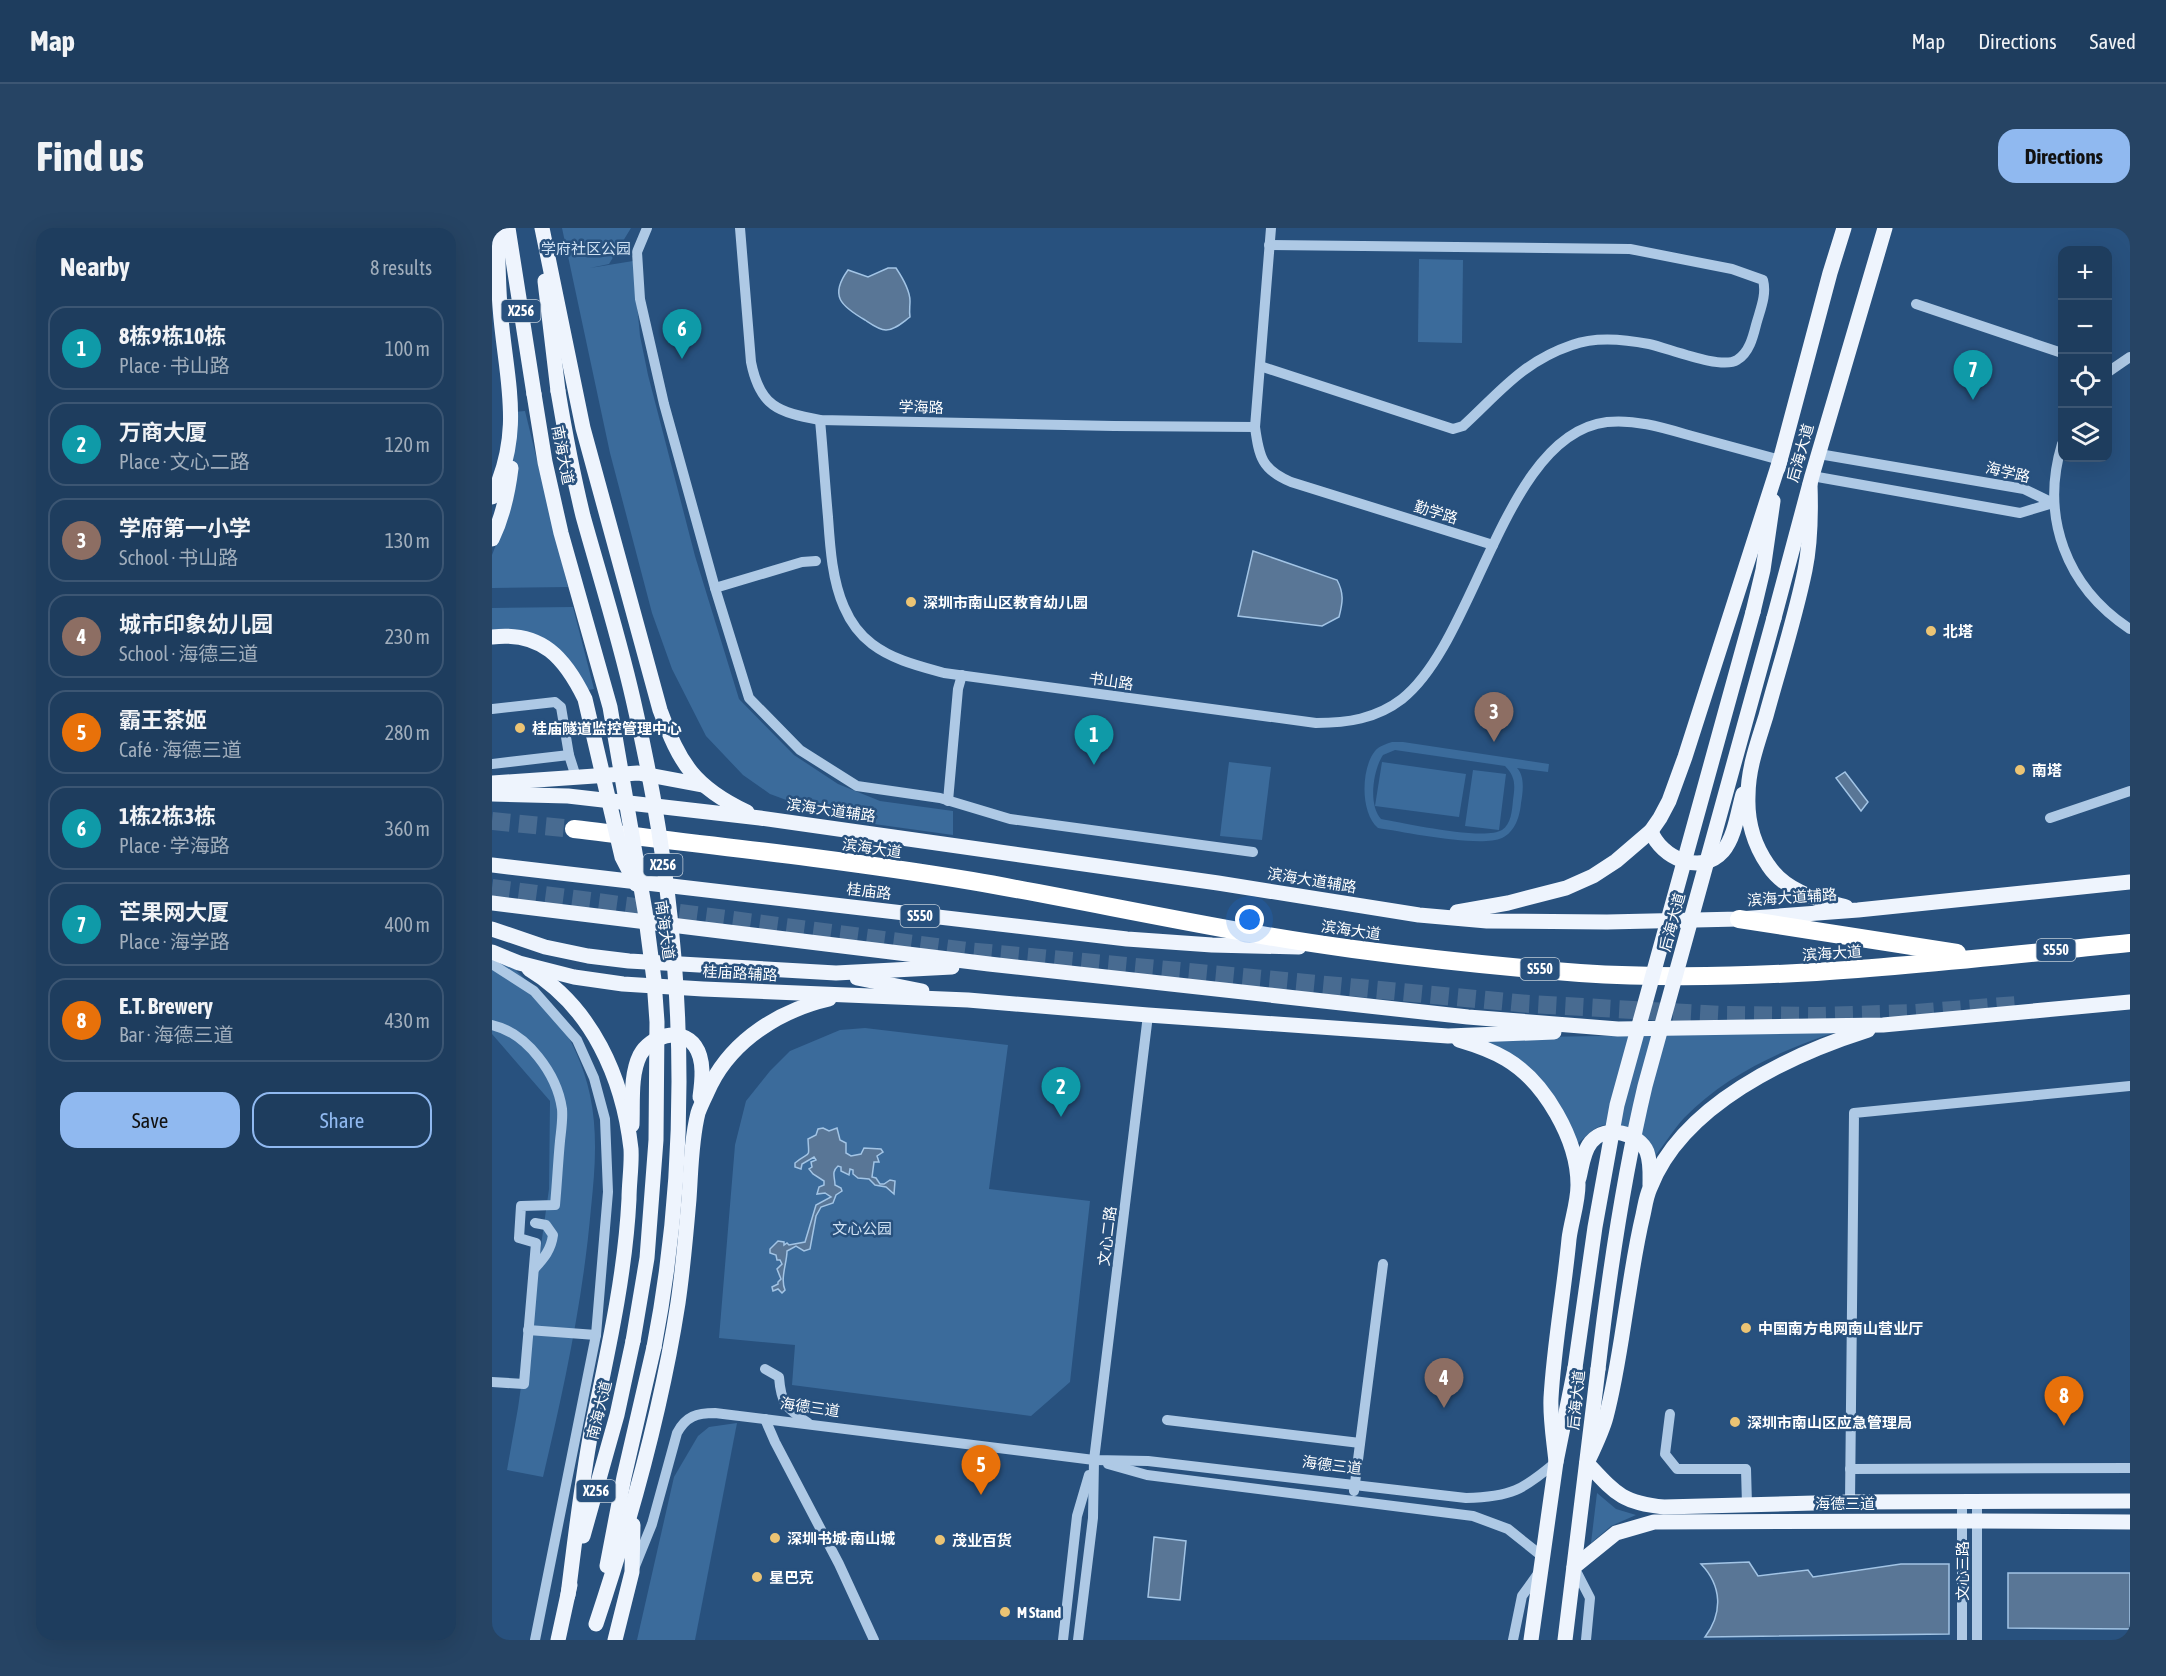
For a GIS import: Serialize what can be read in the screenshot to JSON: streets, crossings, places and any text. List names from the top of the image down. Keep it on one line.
{"streets":{"highway":["滨海大道","S550"],"main road":["X256","后海大道","南海大道","滨海大道辅路","桂庙路","桂庙路辅路","海德三道"],"street":["学海路","海学路","勤学路","书山路","文心二路","文心三路"]},"crossings":[["学海路","勤学路"],["学海路","书山路"],["后海大道","海学路"],["后海大道","海德三道"],["勤学路","书山路"],["滨海大道","桂庙路"],["文心二路","海德三道"],["海德三道","文心三路"]],"parks":["学府社区公园","文心公园"],"places":["深圳市南山区教育幼儿园","北塔","桂庙隧道监控管理中心","南塔","中国南方电网南山营业厅","深圳市南山区应急管理局","深圳书城·南山城","茂业百货","星巴克","M Stand"],"page":{"header":"Map","nav":["Map","Directions","Saved"],"buttons":["Directions",["Save","Share"]],"title":"Find us","heading":["Nearby","8 results"],"map_buttons":["+","−"],"list":[{"mark":"1","name":"8栋9栋10栋","note":"Place · 书山路","value":"100 m"},{"mark":"2","name":"万商大厦","note":"Place · 文心二路","value":"120 m"},{"mark":"3","name":"学府第一小学","note":"School · 书山路","value":"130 m"},{"mark":"4","name":"城市印象幼儿园","note":"School · 海德三道","value":"230 m"},{"mark":"5","name":"霸王茶姬","note":"Café · 海德三道","value":"280 m"},{"mark":"6","name":"1栋2栋3栋","note":"Place · 学海路","value":"360 m"},{"mark":"7","name":"芒果网大厦","note":"Place · 海学路","value":"400 m"},{"mark":"8","name":"E.T. Brewery","note":"Bar · 海德三道","value":"430 m"}],"pins":["6","7","3","1","2","4","8","5"]}}
